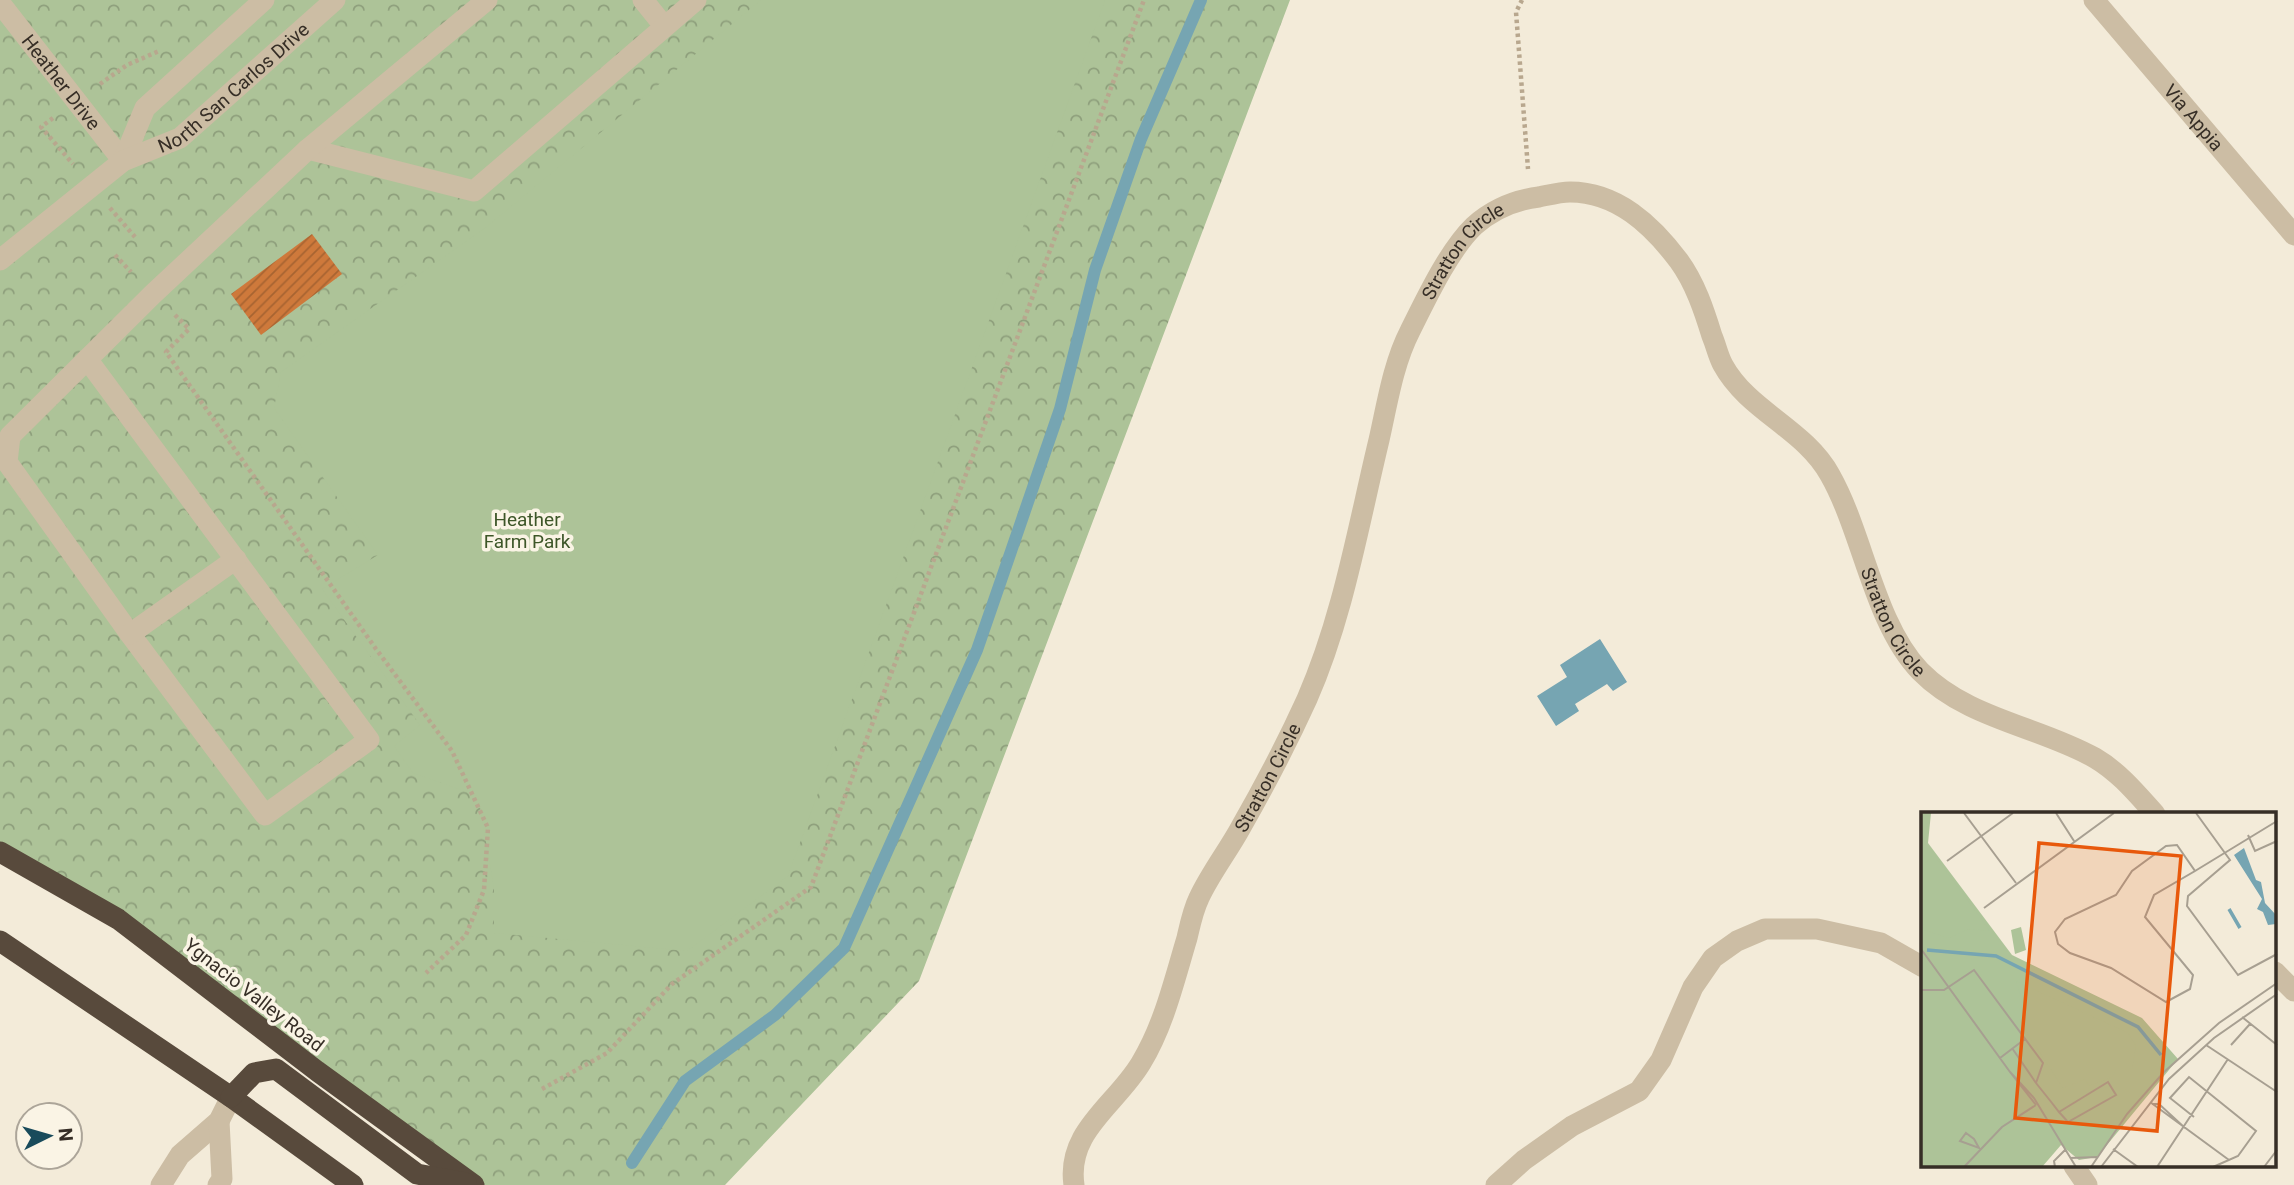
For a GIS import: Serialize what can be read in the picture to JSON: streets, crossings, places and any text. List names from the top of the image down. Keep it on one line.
{"streets":{"highway":["Ygnacio Valley Road"],"street":["Heather Drive","North San Carlos Drive","Via Appia","Stratton Circle"]},"crossings":[["Heather Drive","North San Carlos Drive"]],"parks":["Heather Farm Park"],"north":"right"}
